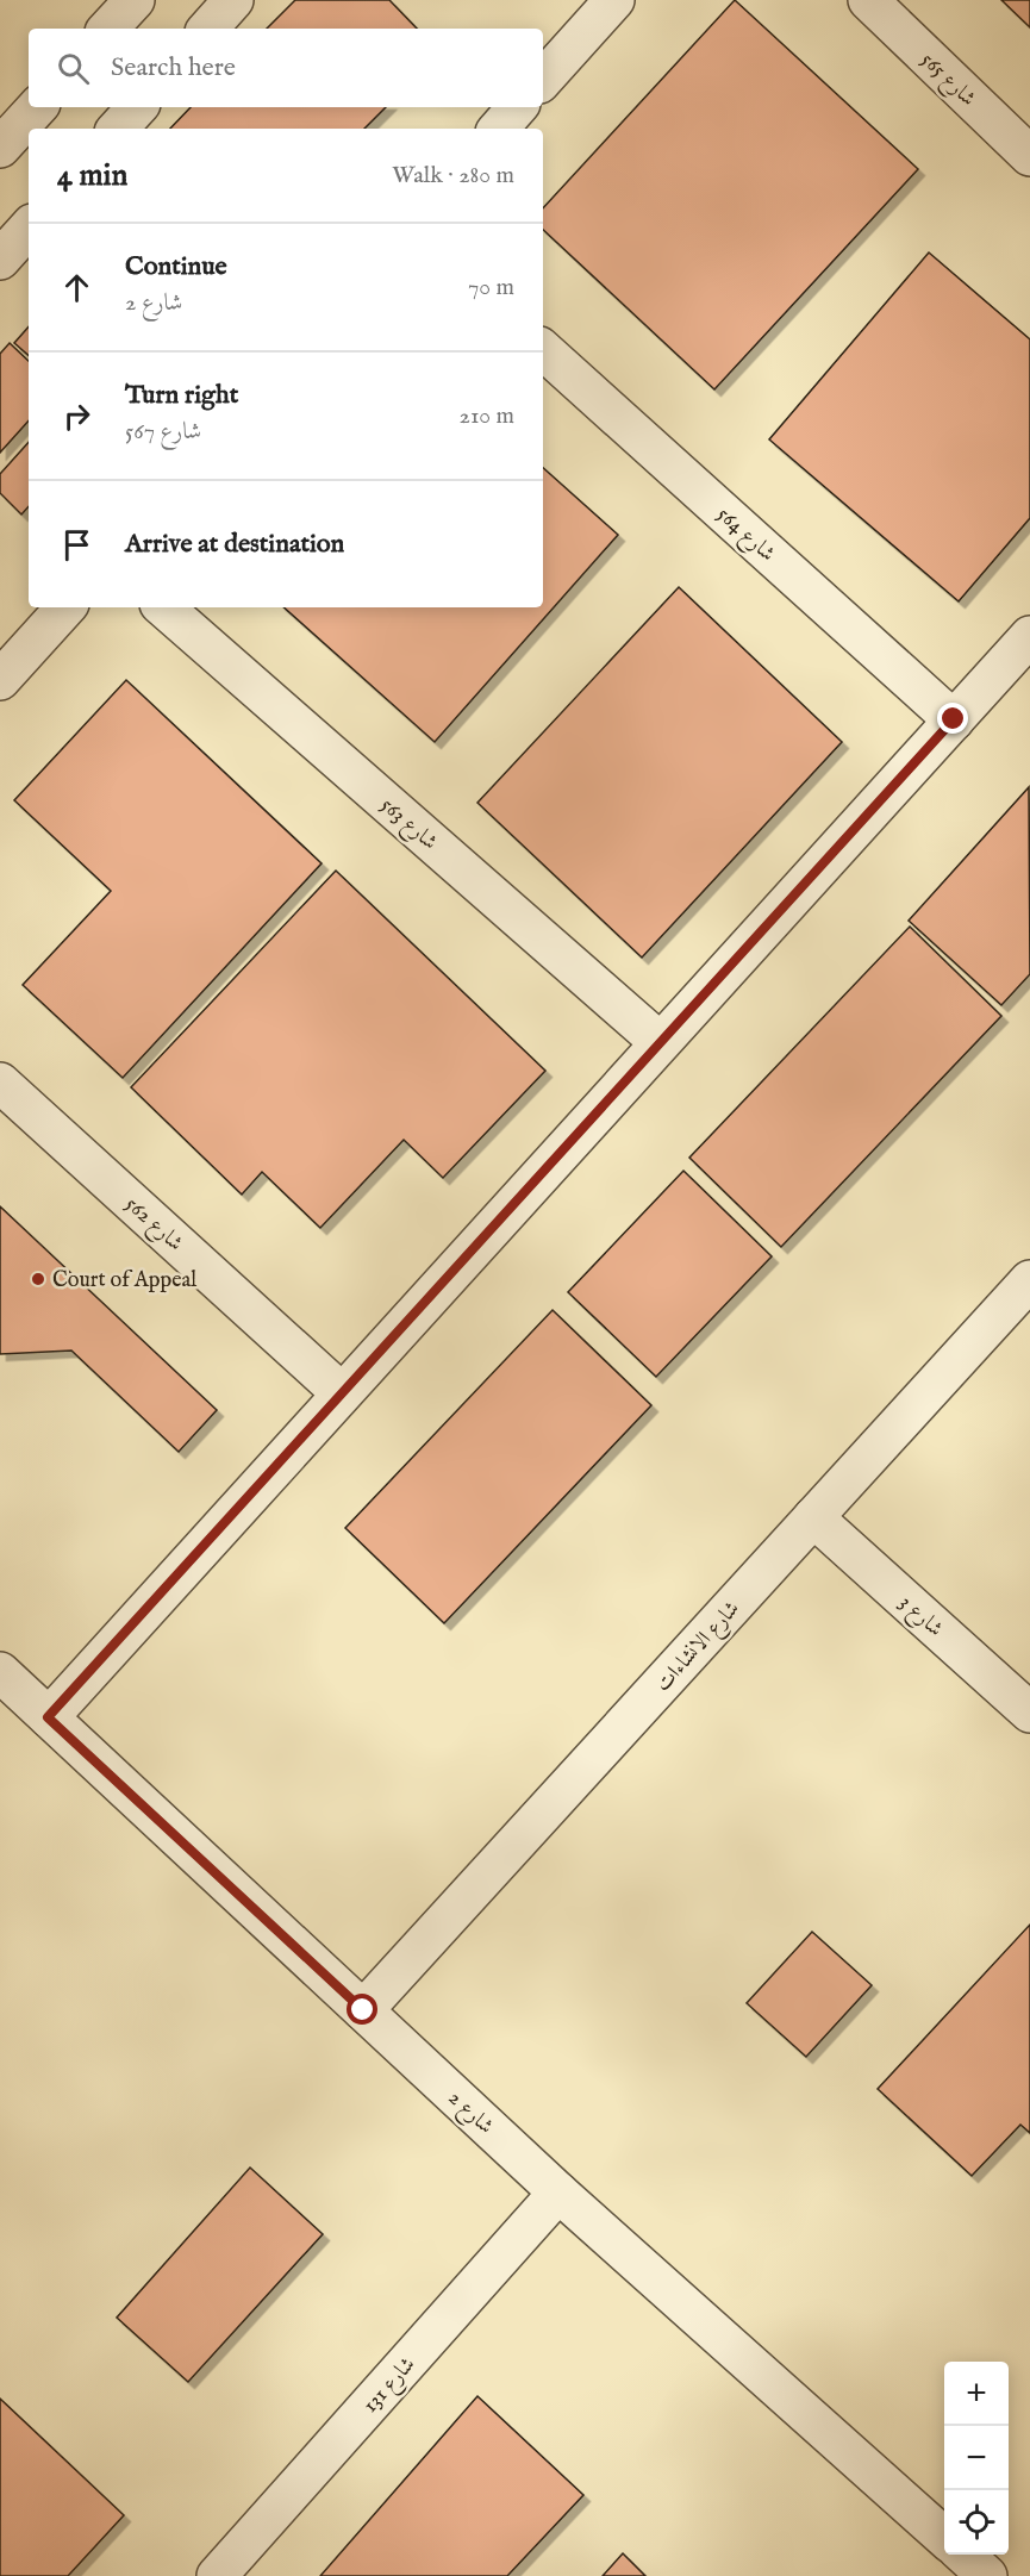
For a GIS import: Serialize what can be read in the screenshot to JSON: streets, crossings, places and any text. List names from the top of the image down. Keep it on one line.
{"streets":{"street":["شارع 565","شارع 564","شارع 563","شارع 562","شارع 3","شارع الانشاءات","شارع 2","شارع 131"]},"crossings":[["شارع 3","شارع الانشاءات"],["شارع الانشاءات","شارع 2"],["شارع 2","شارع 131"]],"places":["Court of Appeal"],"page":{"search":"Search here","heading":["4 min","Walk · 280 m"],"list":[["Continue","شارع 2","70 m"],["Turn right","شارع 567","210 m"],"Arrive at destination"],"map_buttons":["+","−"]}}
